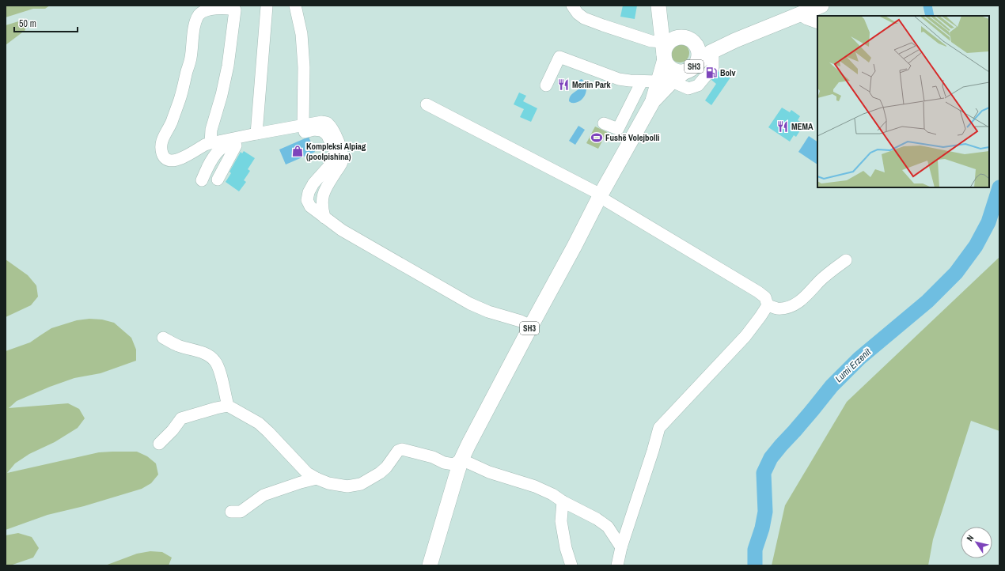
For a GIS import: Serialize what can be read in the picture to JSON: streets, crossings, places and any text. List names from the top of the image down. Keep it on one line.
{"streets":{"main road":["SH3"]},"water":["Lumi Erzenit"],"places":{"fuel station":["Bolv"],"restaurant":["Merlin Park","MEMA"],"sports":["Fushë Volejbolli"],"shop":["Kompleksi Alpiag (poolpishina)"]},"scale_bar":"50 m","north":"top left"}
